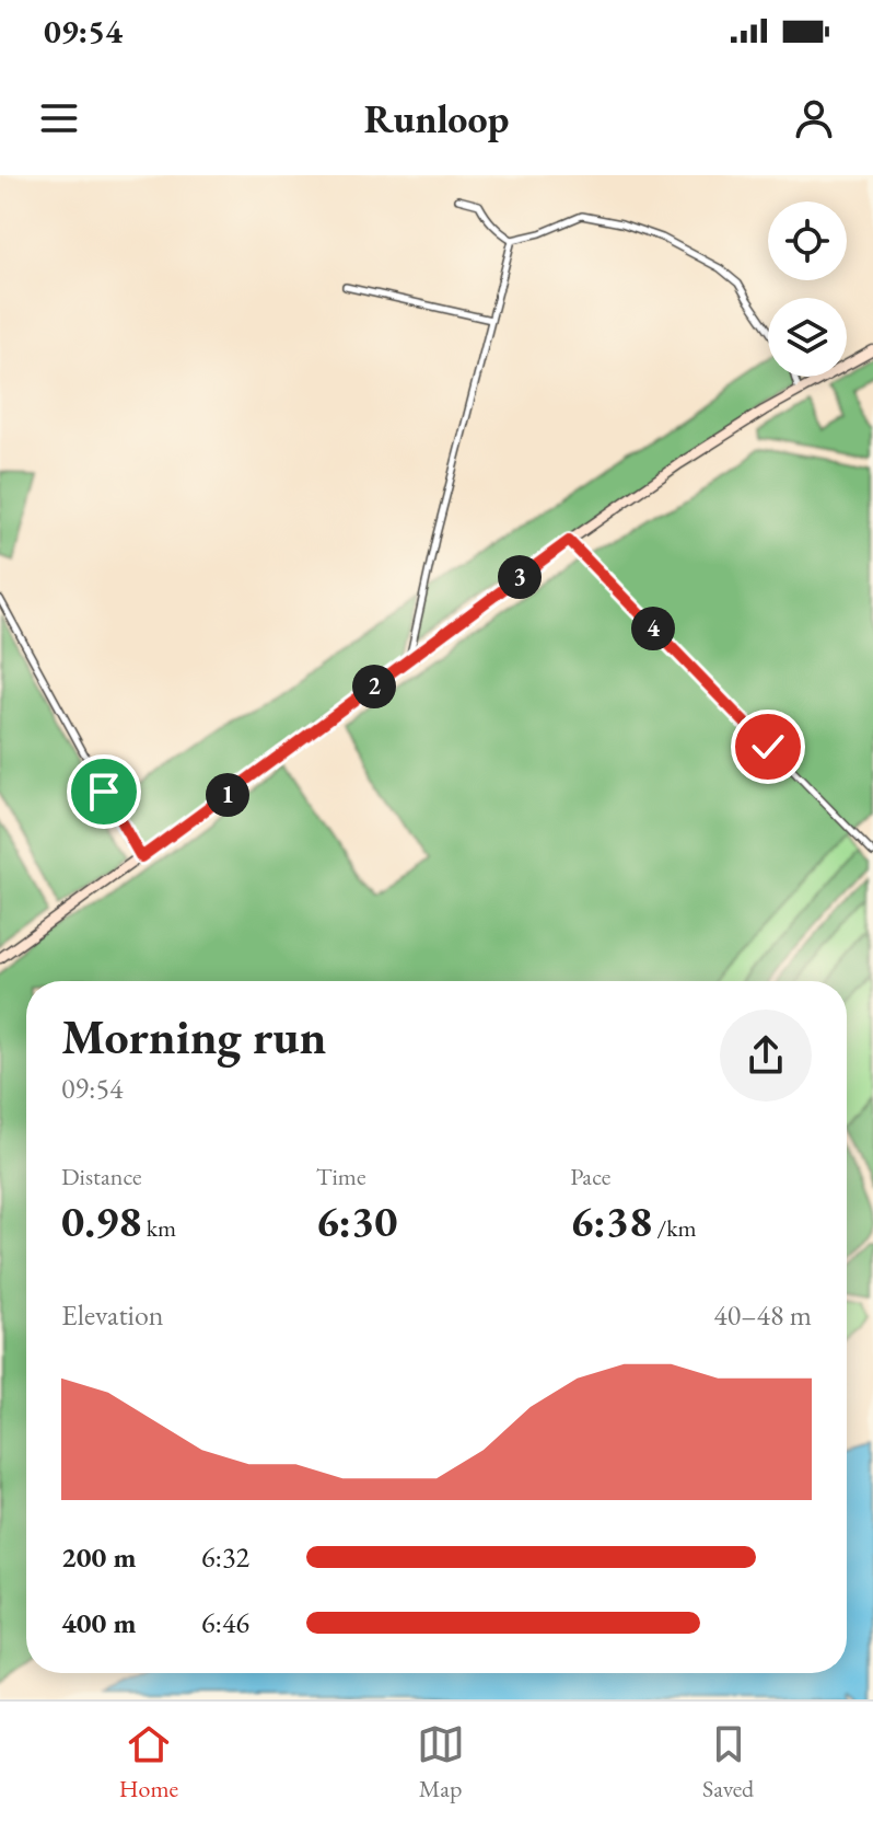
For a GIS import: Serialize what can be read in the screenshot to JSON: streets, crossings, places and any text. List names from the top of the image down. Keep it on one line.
{"page":{"status":"09:54","header":"Runloop","pins":["3","4","2","1"],"heading":["Morning run","09:54"],"stats":[["Distance","0.98 km"],["Time","6:30"],["Pace","6:38 /km"]],"chart":["Elevation","40–48 m"],"list":[{"name":"200 m","note":"6:32"},{"name":"400 m","note":"6:46"}],"tabs":["Home","Map","Saved"]}}
